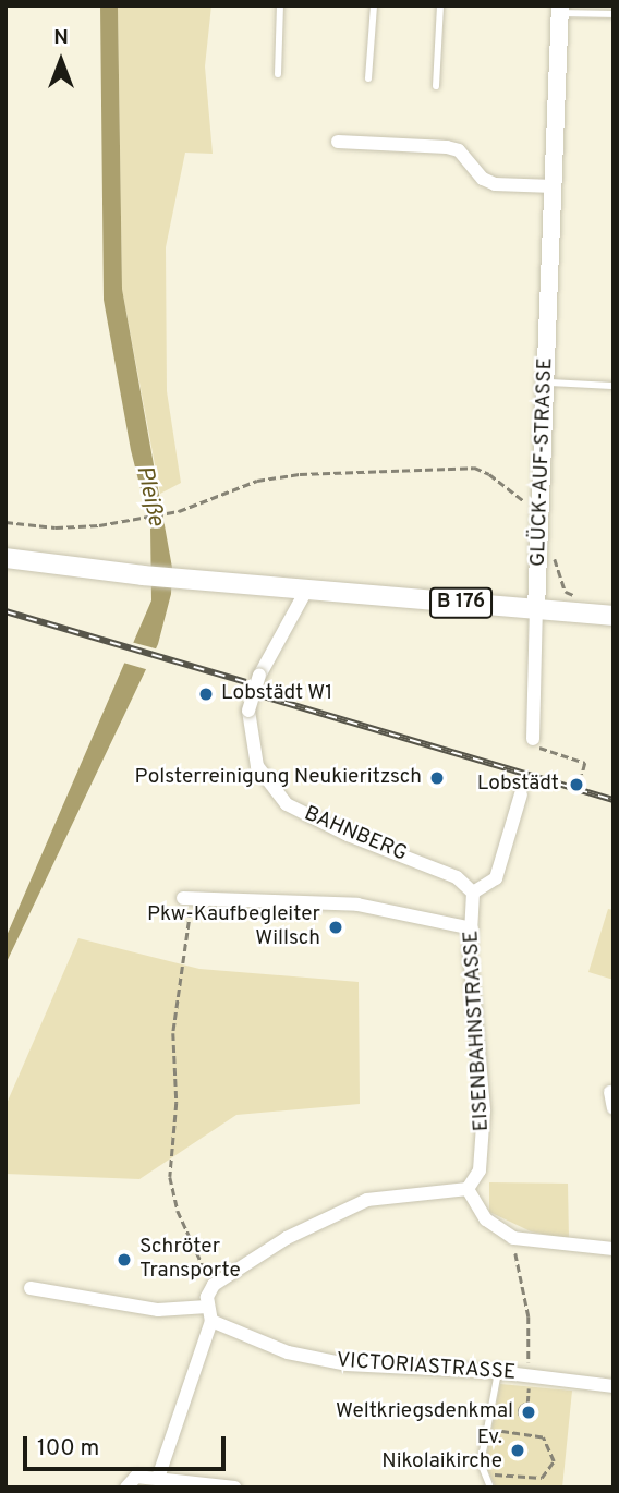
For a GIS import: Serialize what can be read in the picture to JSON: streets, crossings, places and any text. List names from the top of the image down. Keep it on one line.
{"streets":{"main road":["GLÜCK-AUF-STRASSE","B 176"],"street":["BAHNBERG","EISENBAHNSTRASSE","VICTORIASTRASSE"]},"crossings":[["GLÜCK-AUF-STRASSE","B 176"],["B 176","BAHNBERG"],["BAHNBERG","EISENBAHNSTRASSE"]],"water":["Pleiße"],"places":["Lobstädt W1","Polsterreinigung Neukieritzsch","Lobstädt","Pkw-Kaufbegleiter Willsch","Schröter Transporte","Weltkriegsdenkmal","Ev. Nikolaikirche"],"scale_bar":"100 m","north":"top"}
